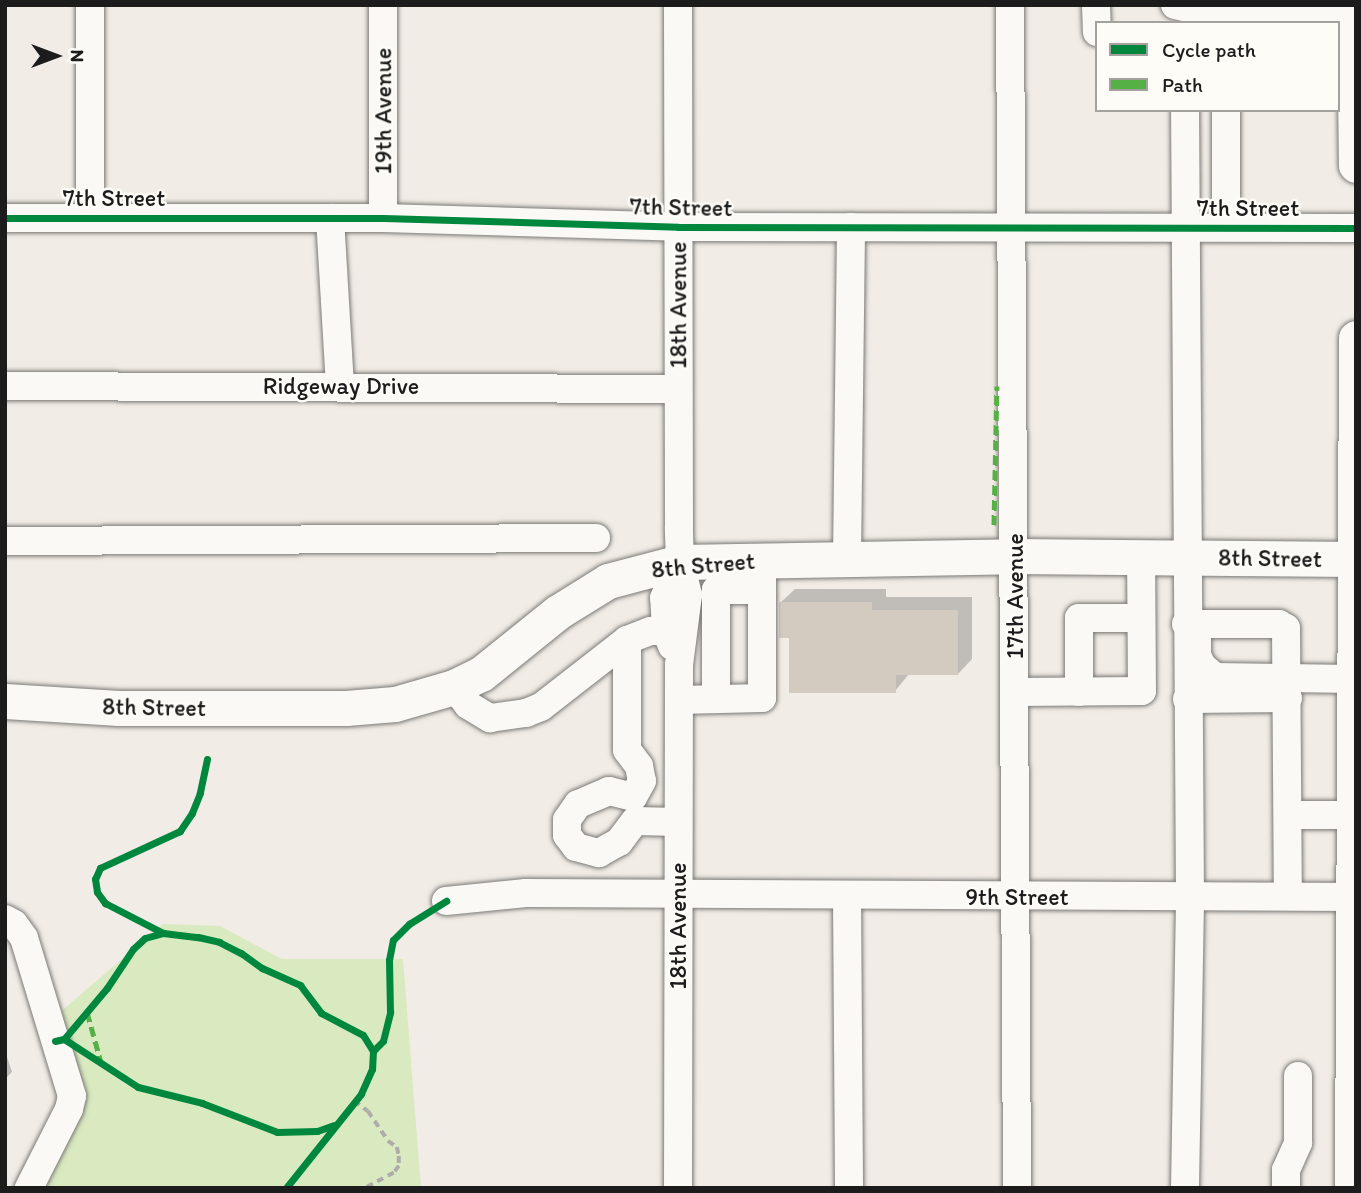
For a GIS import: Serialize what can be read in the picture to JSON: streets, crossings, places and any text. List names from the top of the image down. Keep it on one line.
{"streets":{"main road":["8th Street"],"street":["19th Avenue","7th Street","18th Avenue","Ridgeway Drive","17th Avenue","9th Street"]},"crossings":[["19th Avenue","7th Street"],["7th Street","18th Avenue"],["7th Street","17th Avenue"],["18th Avenue","Ridgeway Drive"],["18th Avenue","8th Street"],["18th Avenue","9th Street"],["8th Street","17th Avenue"],["17th Avenue","9th Street"]],"legend":["Cycle path","Path"],"north":"right"}
